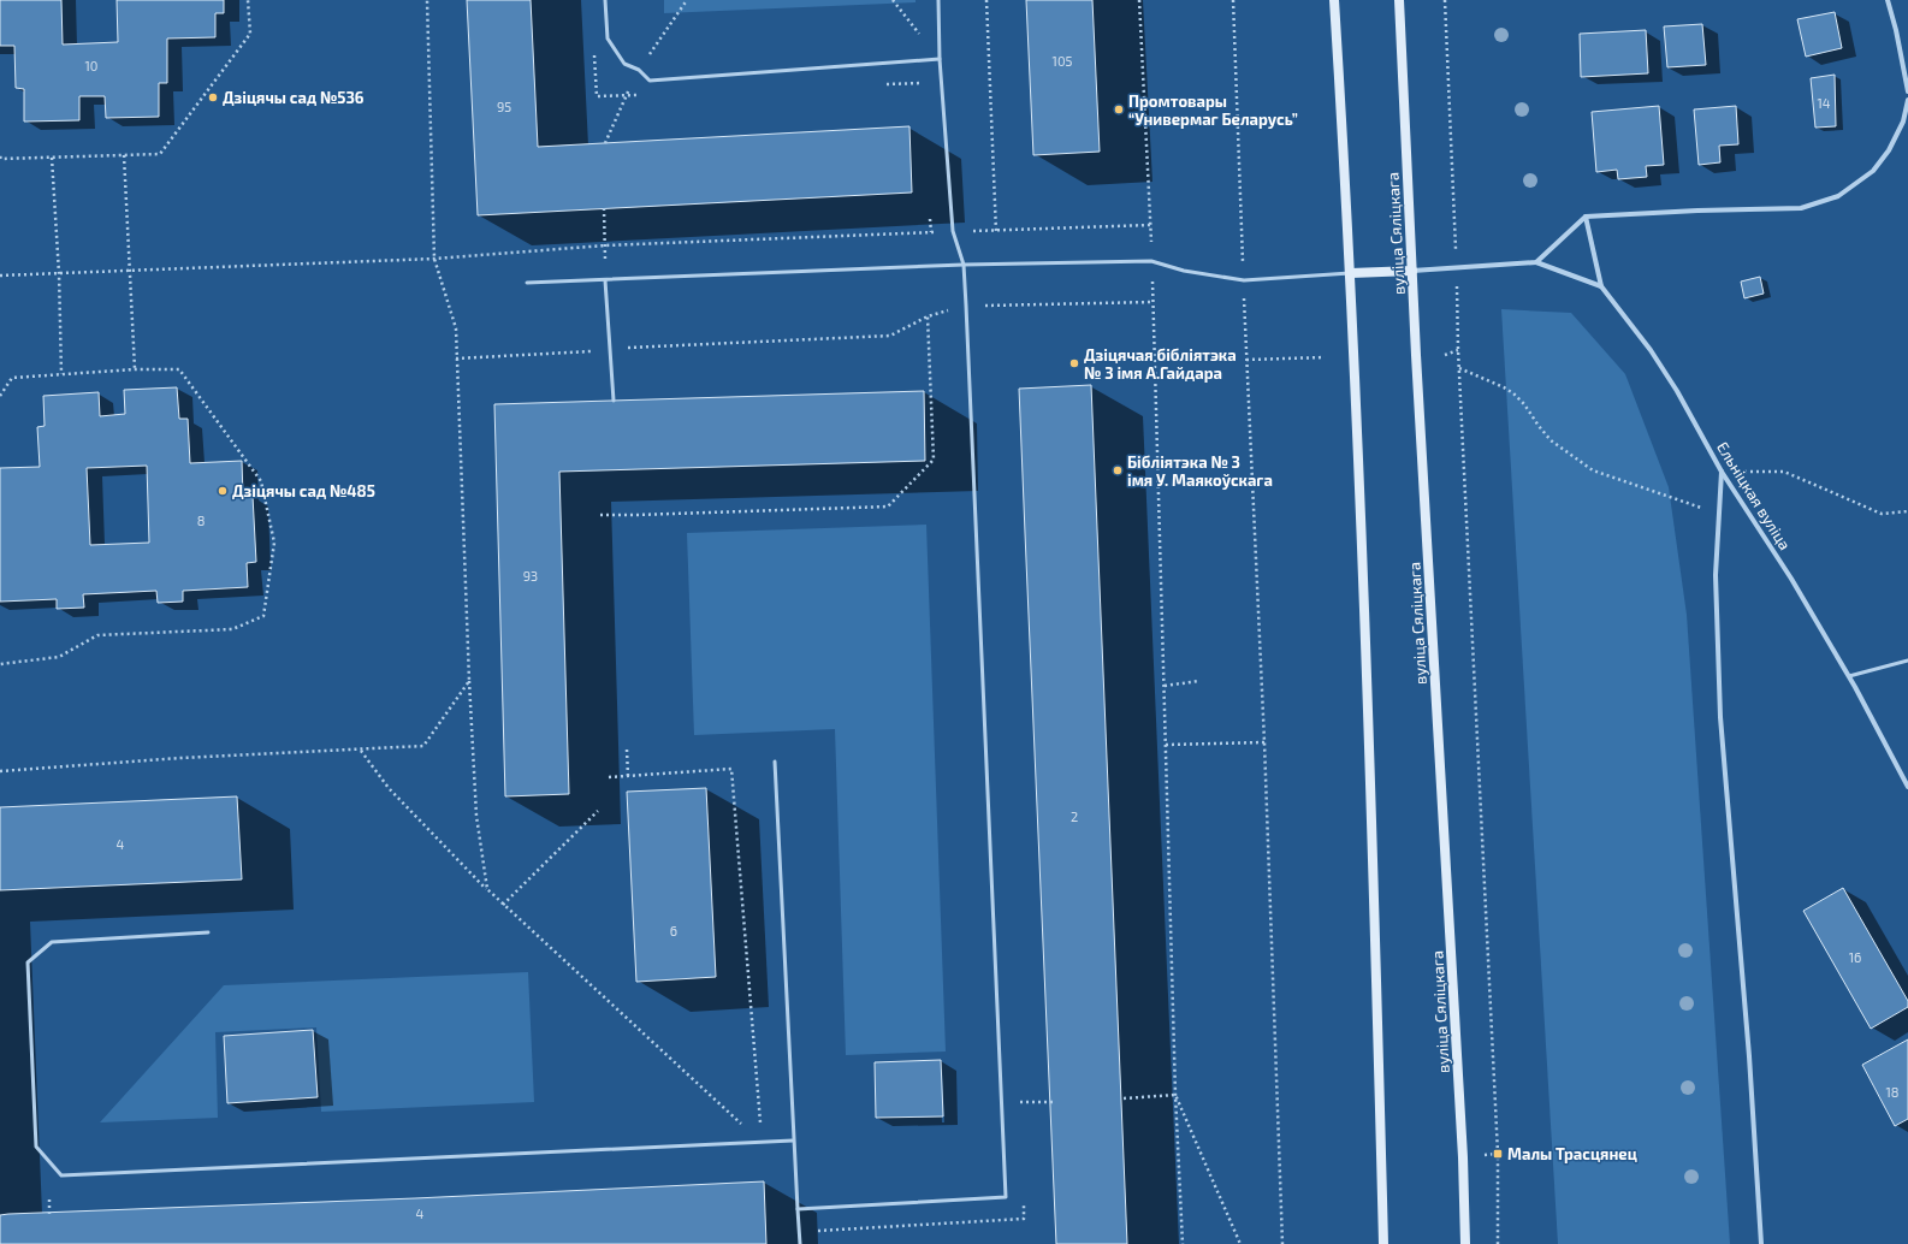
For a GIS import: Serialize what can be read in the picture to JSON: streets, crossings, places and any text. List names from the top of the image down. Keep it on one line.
{"streets":{"main road":["вуліца Сяліцкага"],"street":["Ельніцкая вуліца"]},"places":{"other":["Дзіцячы сад №536","Промтовары “Универмаг Беларусь”","Дзіцячая бібліятэка № 3 імя А.Гайдара","Бібліятэка № 3 імя У. Маякоўскага","Дзіцячы сад №485"],"transit":["Малы Трасцянец"]},"house_numbers":["105","10","14","95","8","93","2","4","6","16","18","4"]}
